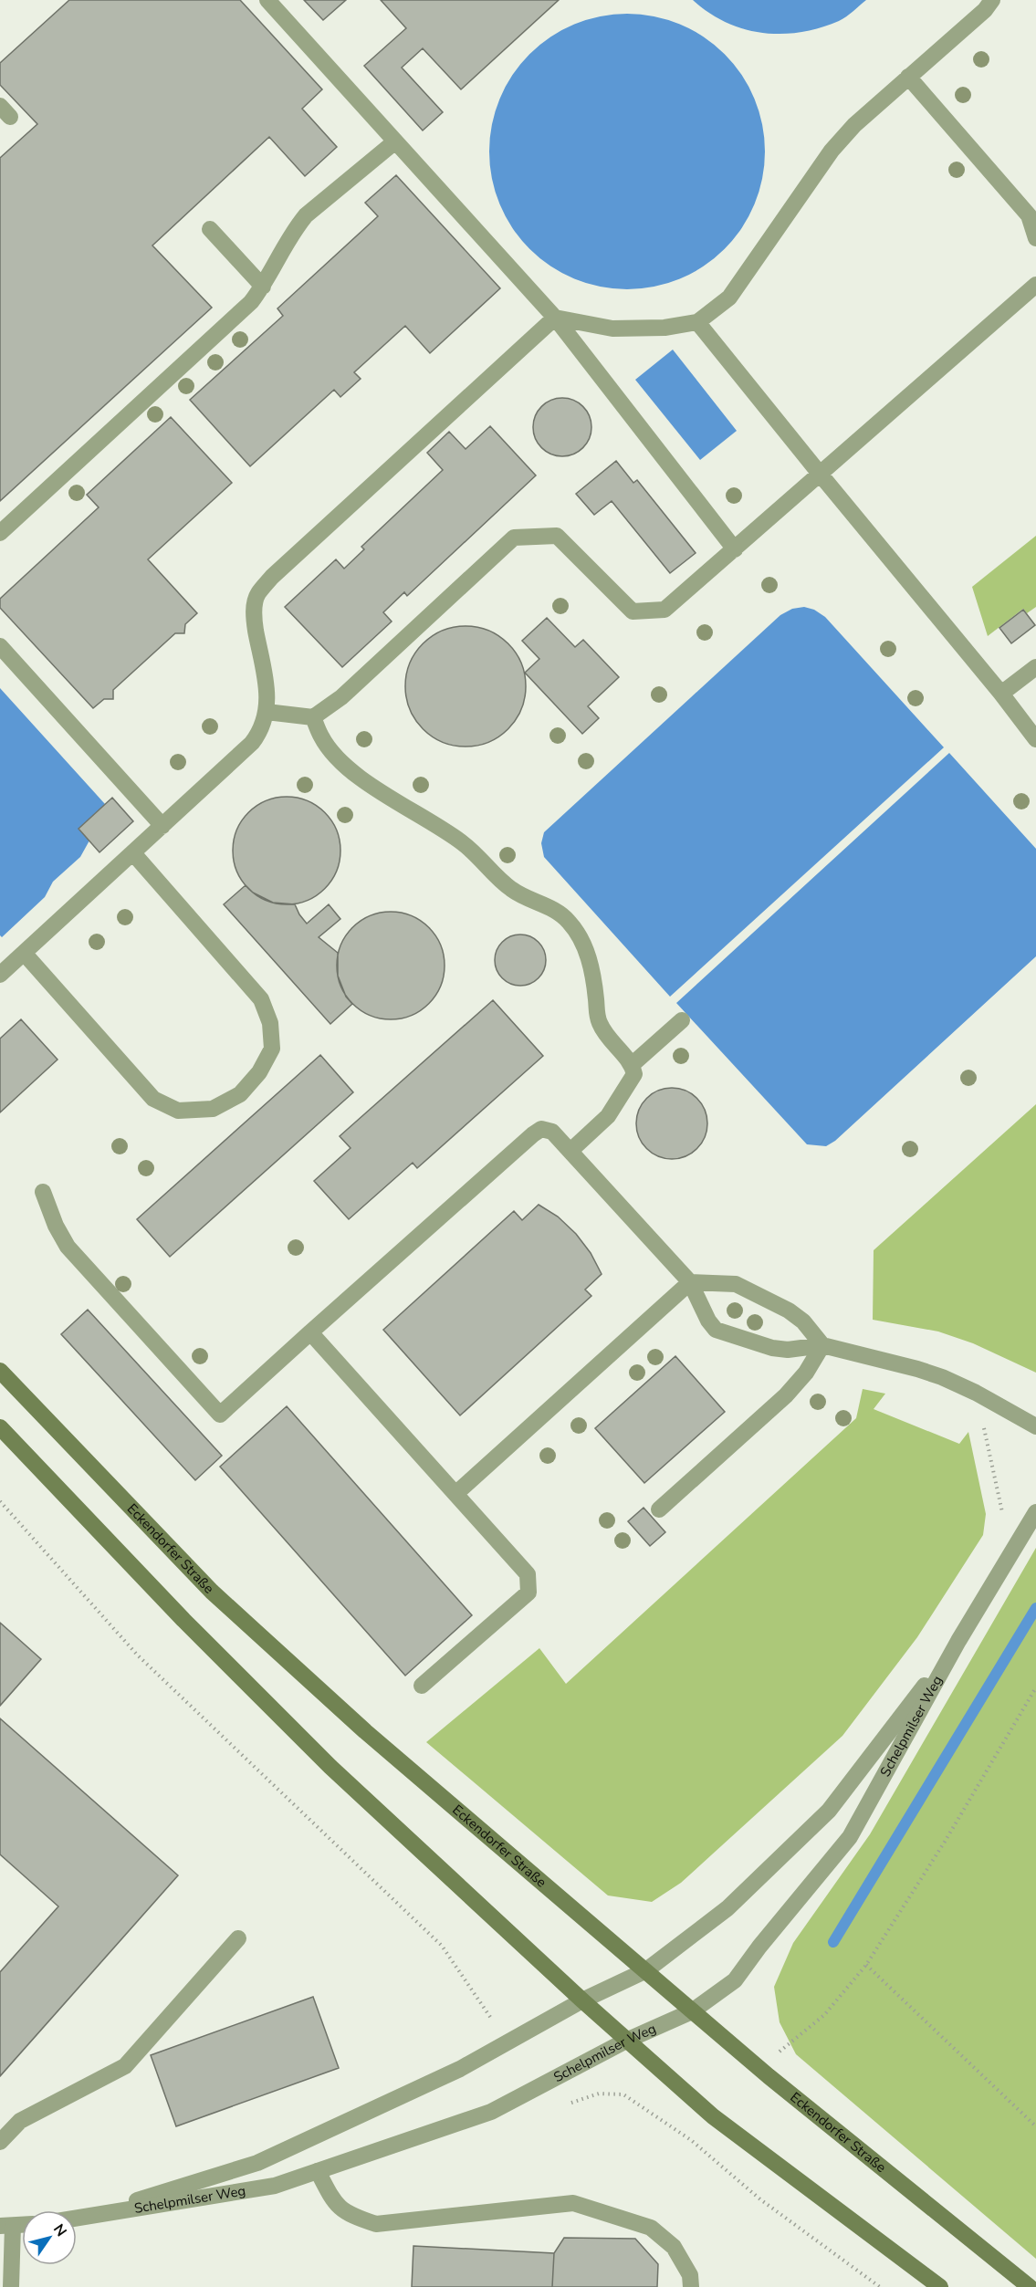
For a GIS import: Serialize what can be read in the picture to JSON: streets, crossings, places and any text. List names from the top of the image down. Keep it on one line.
{"streets":{"main road":["Eckendorfer Straße"],"street":["Schelpmilser Weg"]},"crossings":[["Eckendorfer Straße","Schelpmilser Weg"]],"north":"top right"}
